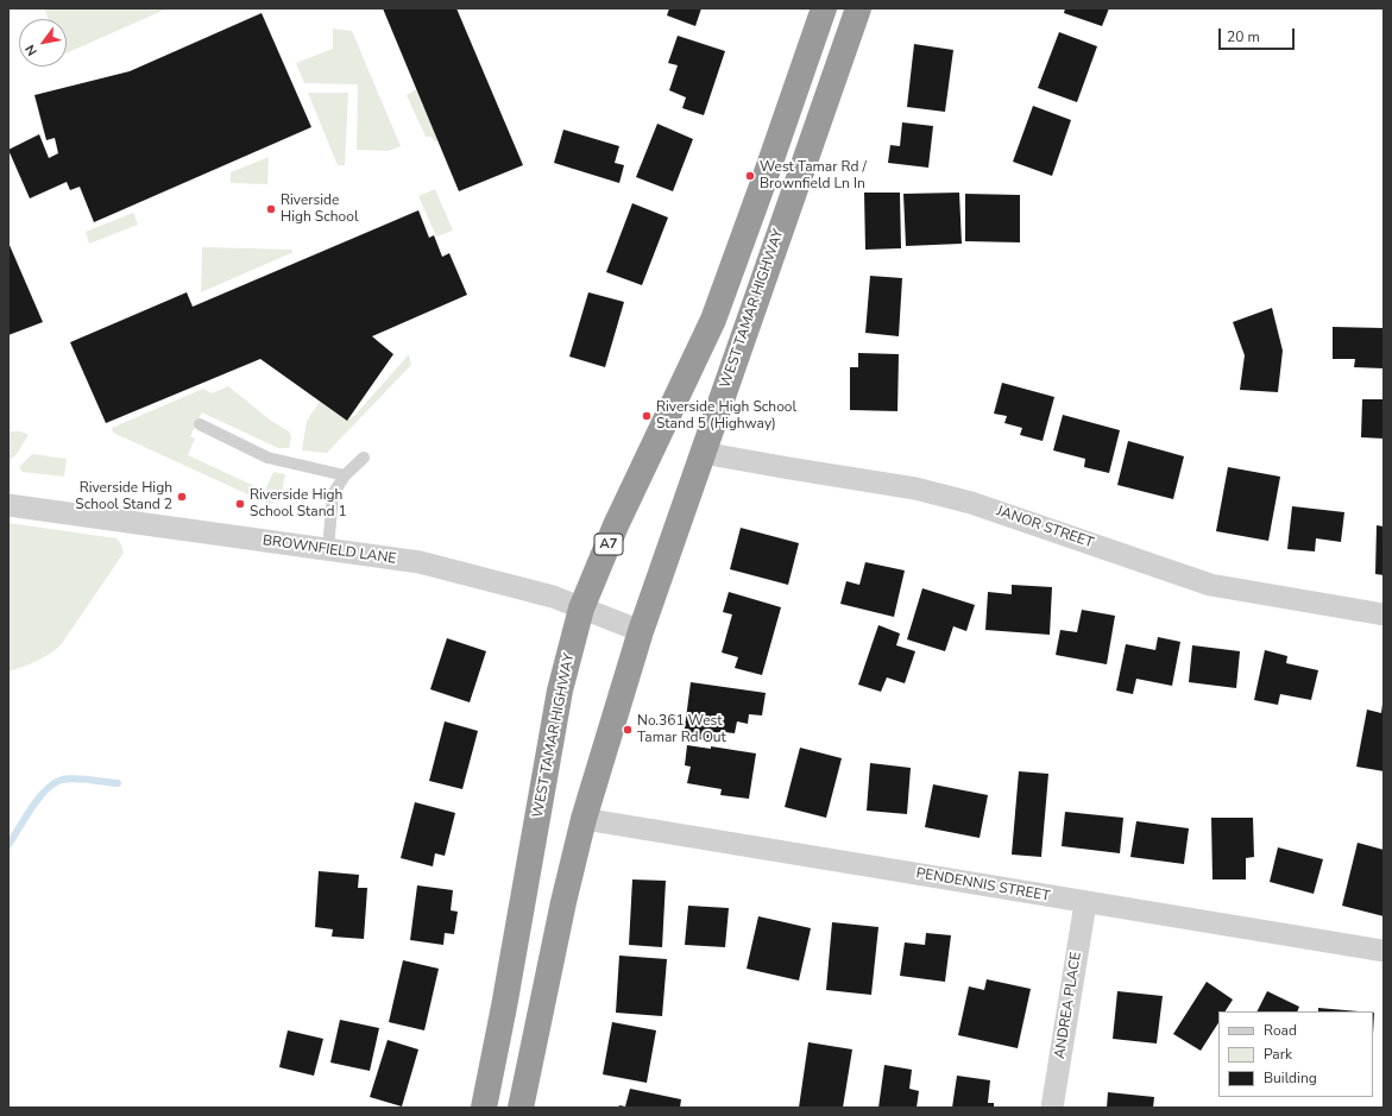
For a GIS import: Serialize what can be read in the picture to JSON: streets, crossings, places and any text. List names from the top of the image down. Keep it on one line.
{"streets":{"highway":["WEST TAMAR HIGHWAY","A7"],"street":["JANOR STREET","BROWNFIELD LANE","PENDENNIS STREET","ANDREA PLACE"]},"crossings":[["WEST TAMAR HIGHWAY","JANOR STREET"],["WEST TAMAR HIGHWAY","BROWNFIELD LANE"],["WEST TAMAR HIGHWAY","PENDENNIS STREET"],["PENDENNIS STREET","ANDREA PLACE"]],"places":["West Tamar Rd / Brownfield Ln In","Riverside High School","Riverside High School Stand 5 (Highway)","Riverside High School Stand 2","Riverside High School Stand 1","No.361 West Tamar Rd Out"],"legend":["Road","Park","Building"],"scale_bar":"20 m","north":"bottom left"}
